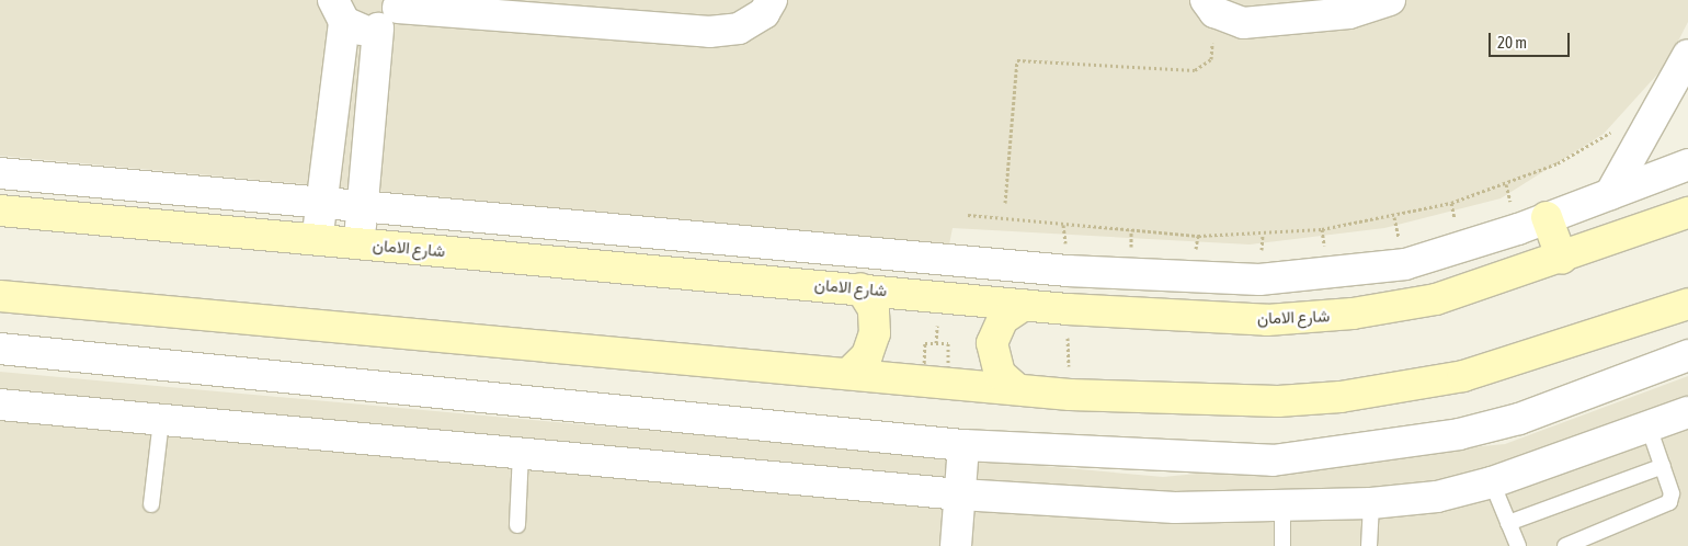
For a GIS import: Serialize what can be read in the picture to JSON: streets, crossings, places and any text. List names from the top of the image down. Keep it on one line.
{"streets":{"street":["شارع الامان"]},"scale_bar":"20 m"}
